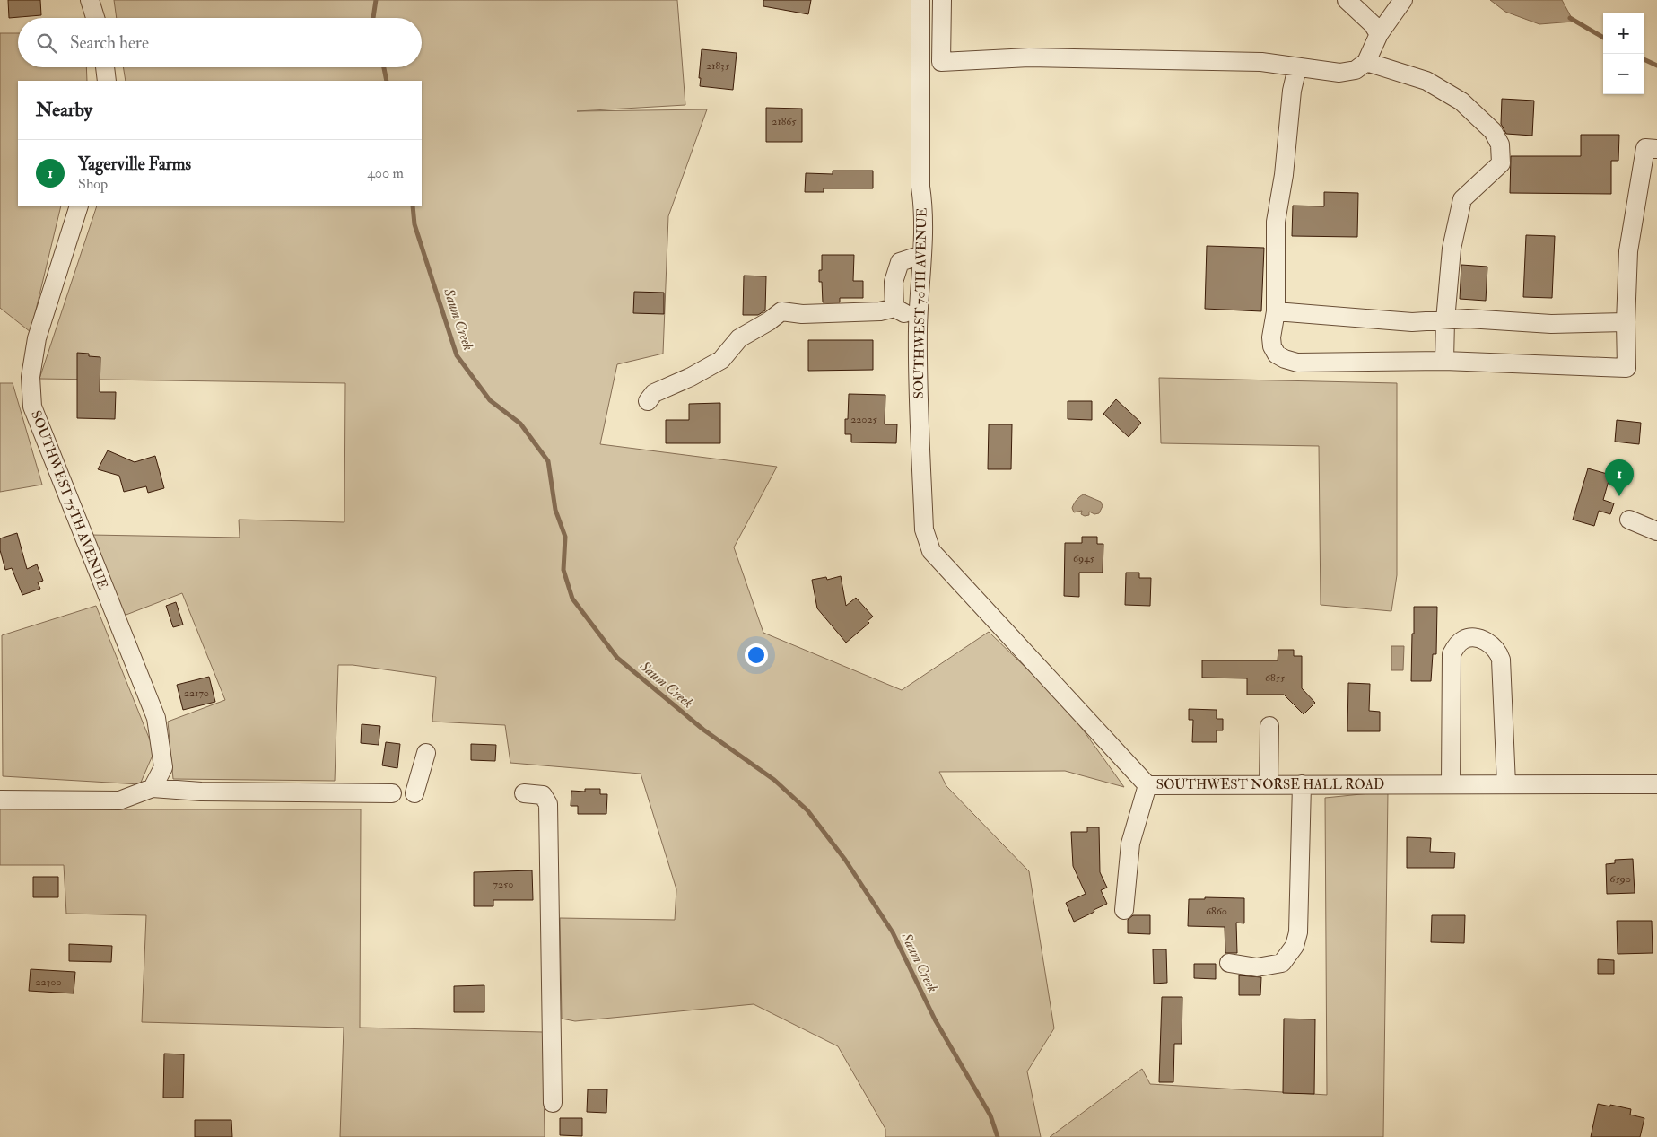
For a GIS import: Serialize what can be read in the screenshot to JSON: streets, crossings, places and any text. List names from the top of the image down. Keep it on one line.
{"streets":{"street":["SOUTHWEST 70TH AVENUE","SOUTHWEST 75TH AVENUE","SOUTHWEST NORSE HALL ROAD"]},"crossings":[["SOUTHWEST 70TH AVENUE","SOUTHWEST NORSE HALL ROAD"]],"water":["Saum Creek"],"house_numbers":["21835","21865","22025","6945","6855","22170","6590","7250","6860","22300"],"page":{"map_buttons":["+","−"],"search":"Search here","heading":"Nearby","list":[{"mark":"1","name":"Yagerville Farms","note":"Shop","value":"400 m"}],"pins":"1"}}
